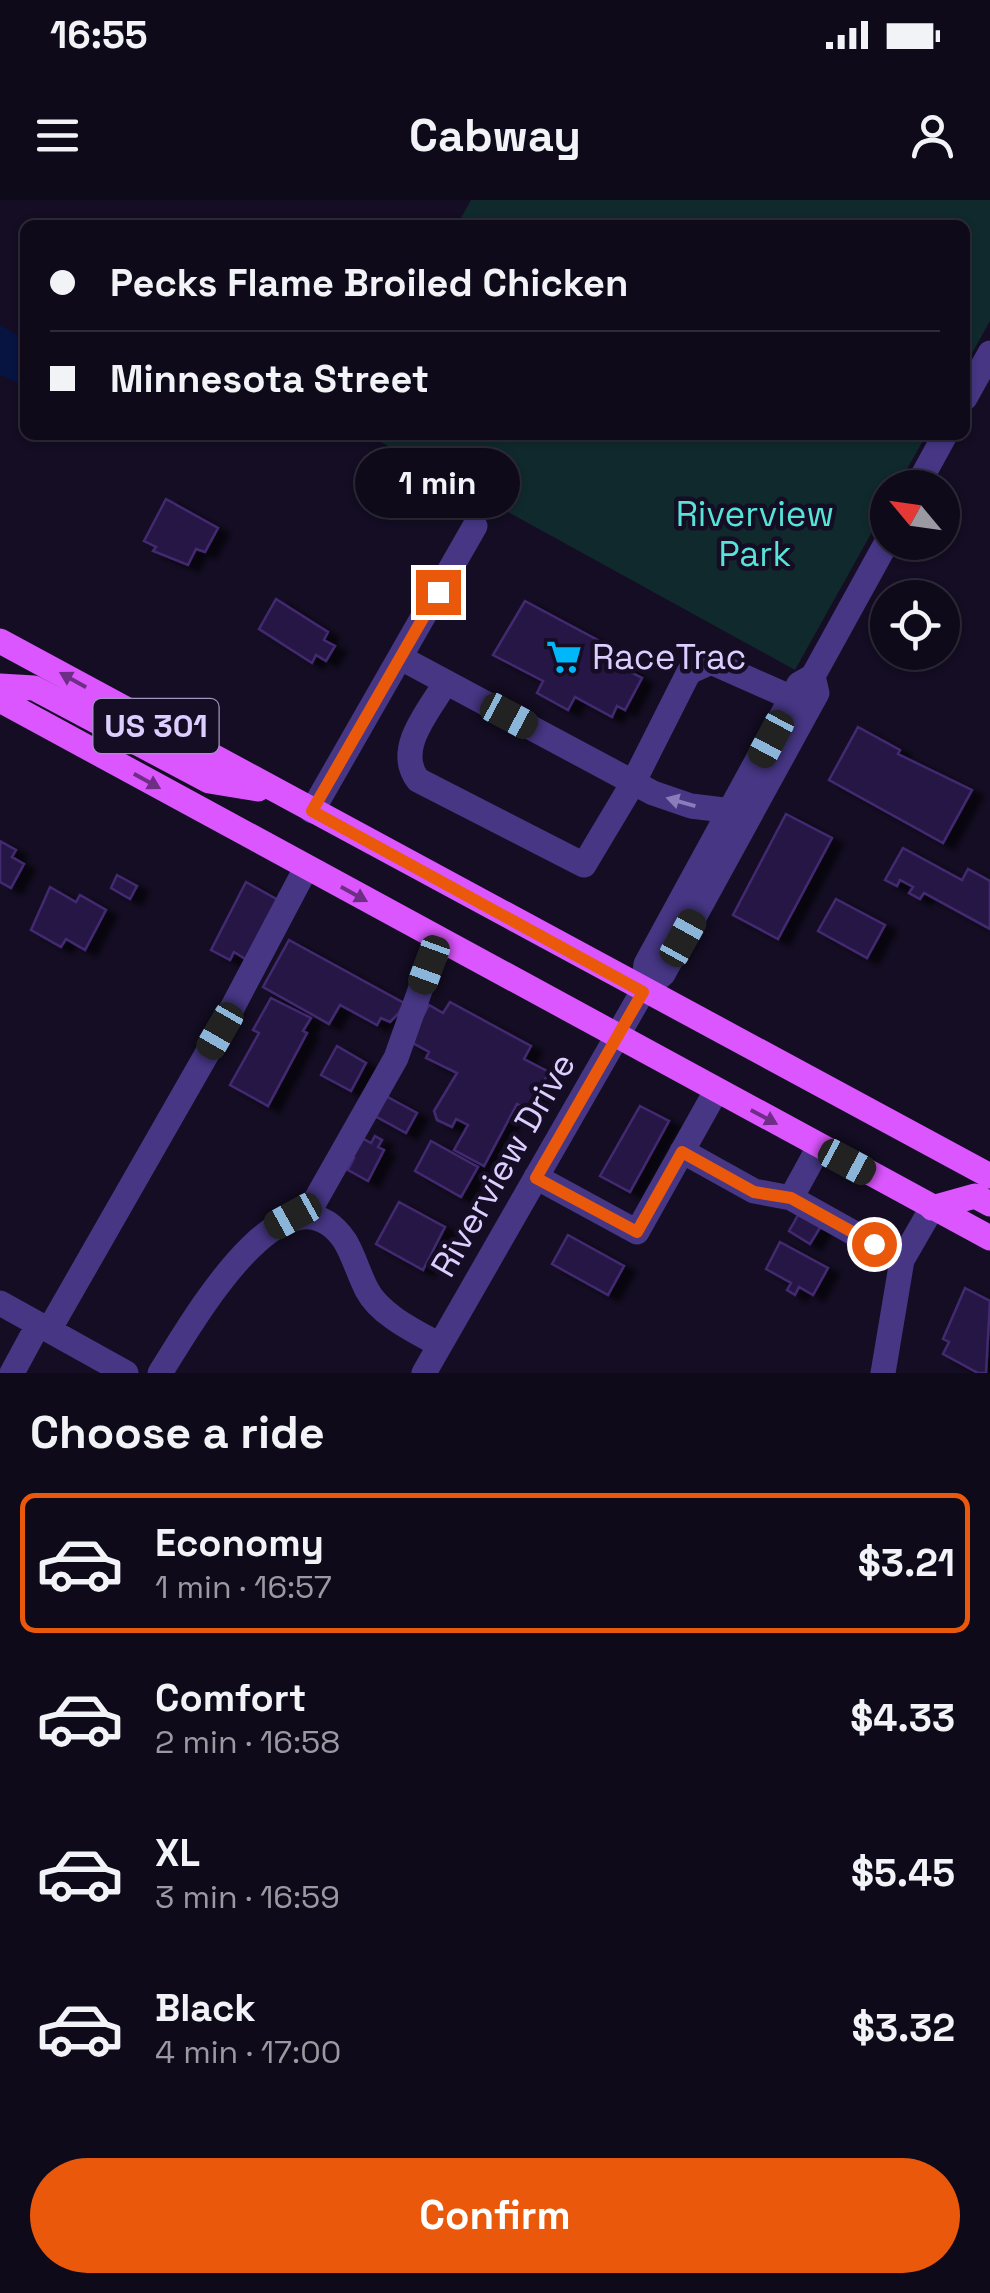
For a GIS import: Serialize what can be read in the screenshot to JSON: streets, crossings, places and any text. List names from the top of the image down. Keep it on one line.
{"streets":{"main road":["US 301"],"street":["Riverview Drive"]},"crossings":[["US 301","Riverview Drive"]],"parks":["Riverview Park"],"places":{"supermarket":["RaceTrac"]},"north":"top left","page":{"status":"16:55","header":"Cabway","banner":["Pecks Flame Broiled Chicken","Minnesota Street"],"bubble":"1 min","heading":"Choose a ride","list":[{"name":"Economy","note":"1 min · 16:57","value":"$3.21"},{"name":"Comfort","note":"2 min · 16:58","value":"$4.33"},{"name":"XL","note":"3 min · 16:59","value":"$5.45"},{"name":"Black","note":"4 min · 17:00","value":"$3.32"}],"buttons":"Confirm"}}
